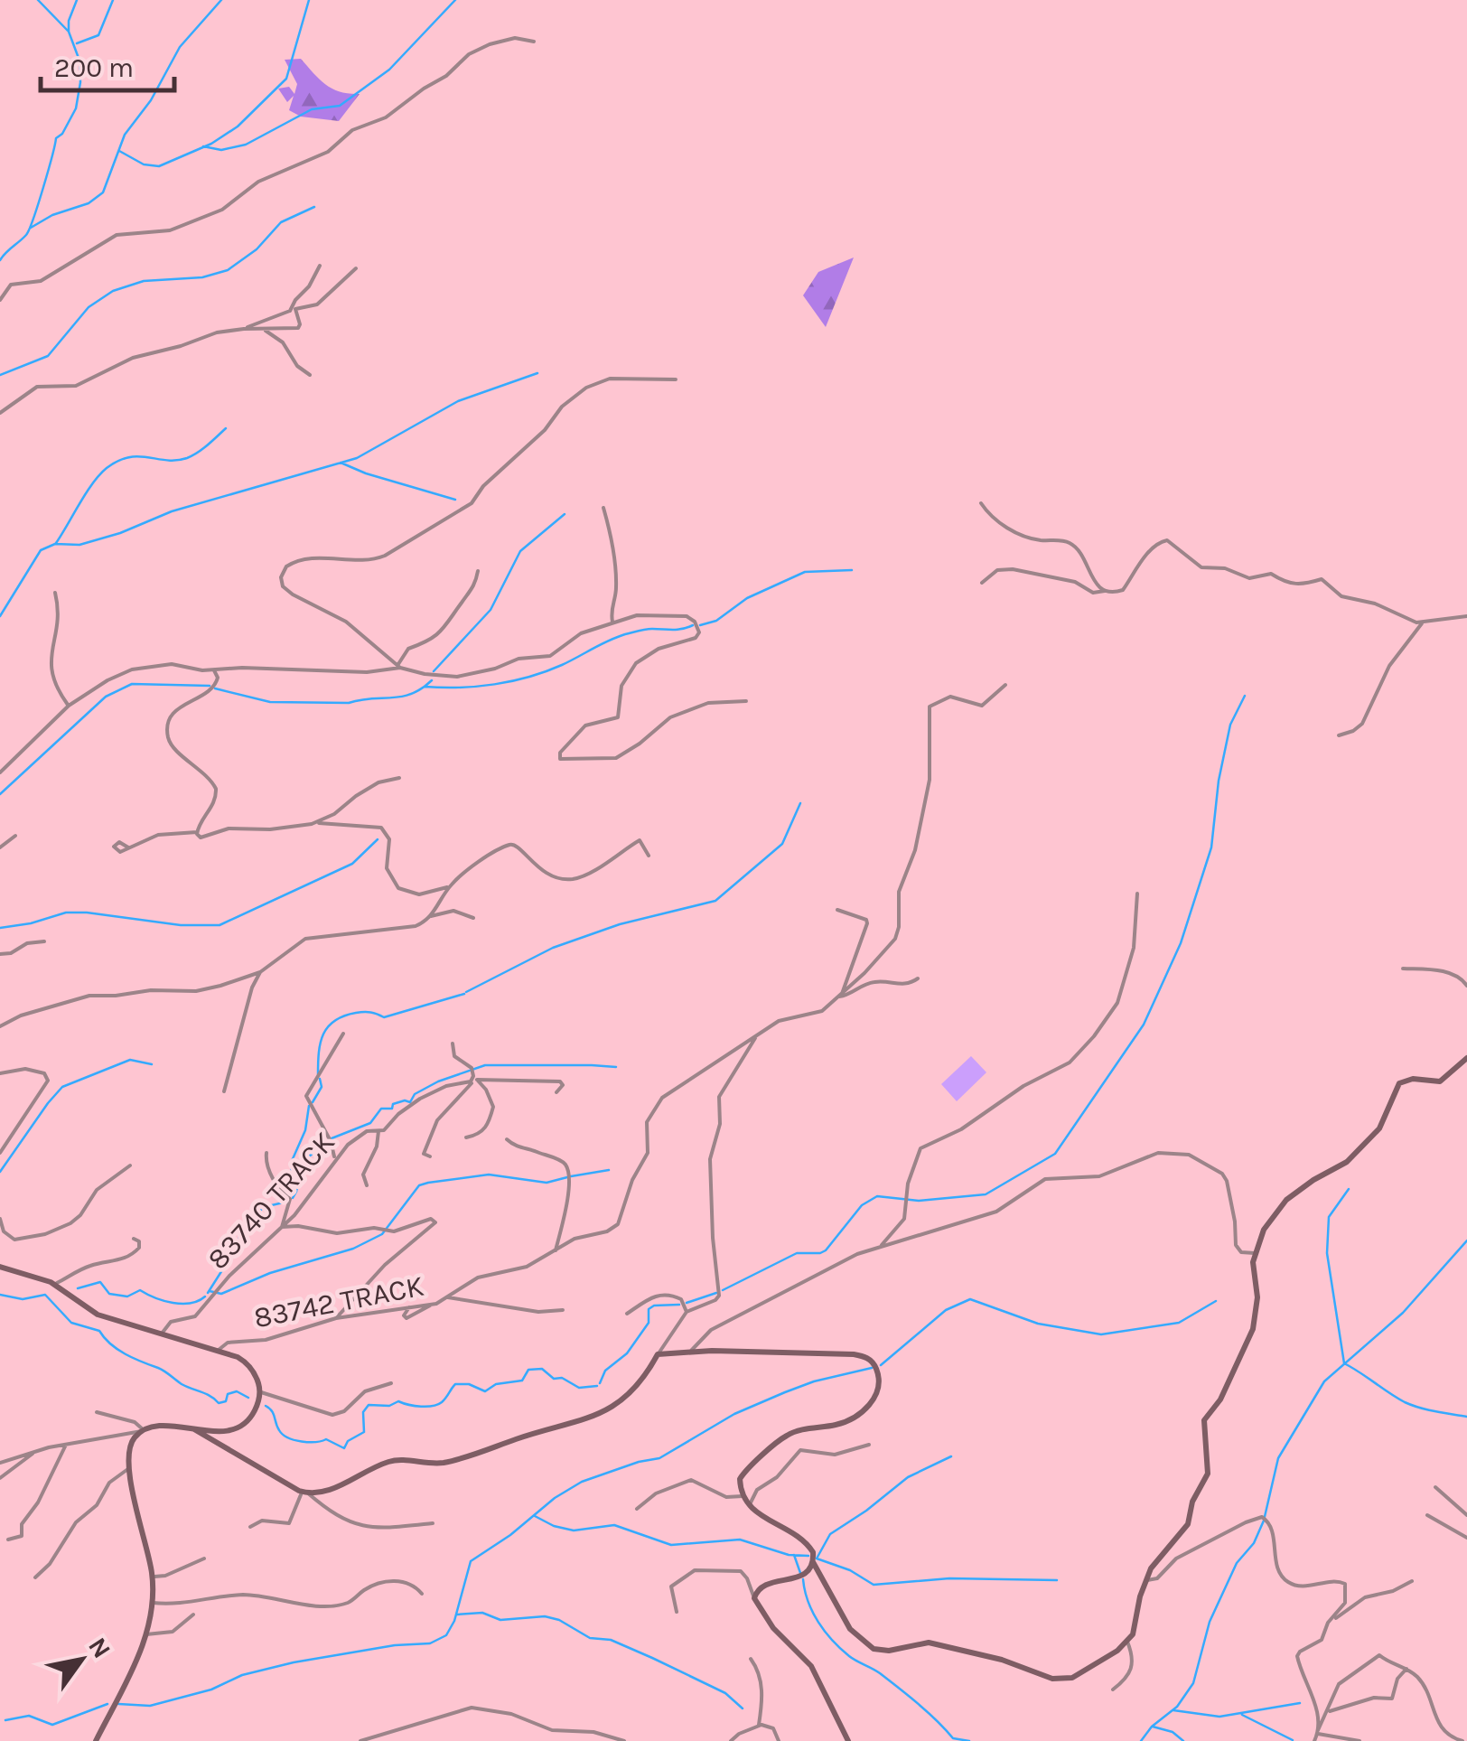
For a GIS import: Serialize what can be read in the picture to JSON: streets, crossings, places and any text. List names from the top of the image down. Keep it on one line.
{"streets":{"street":["83740 TRACK","83742 TRACK"]},"scale_bar":"200 m","north":"top right"}
